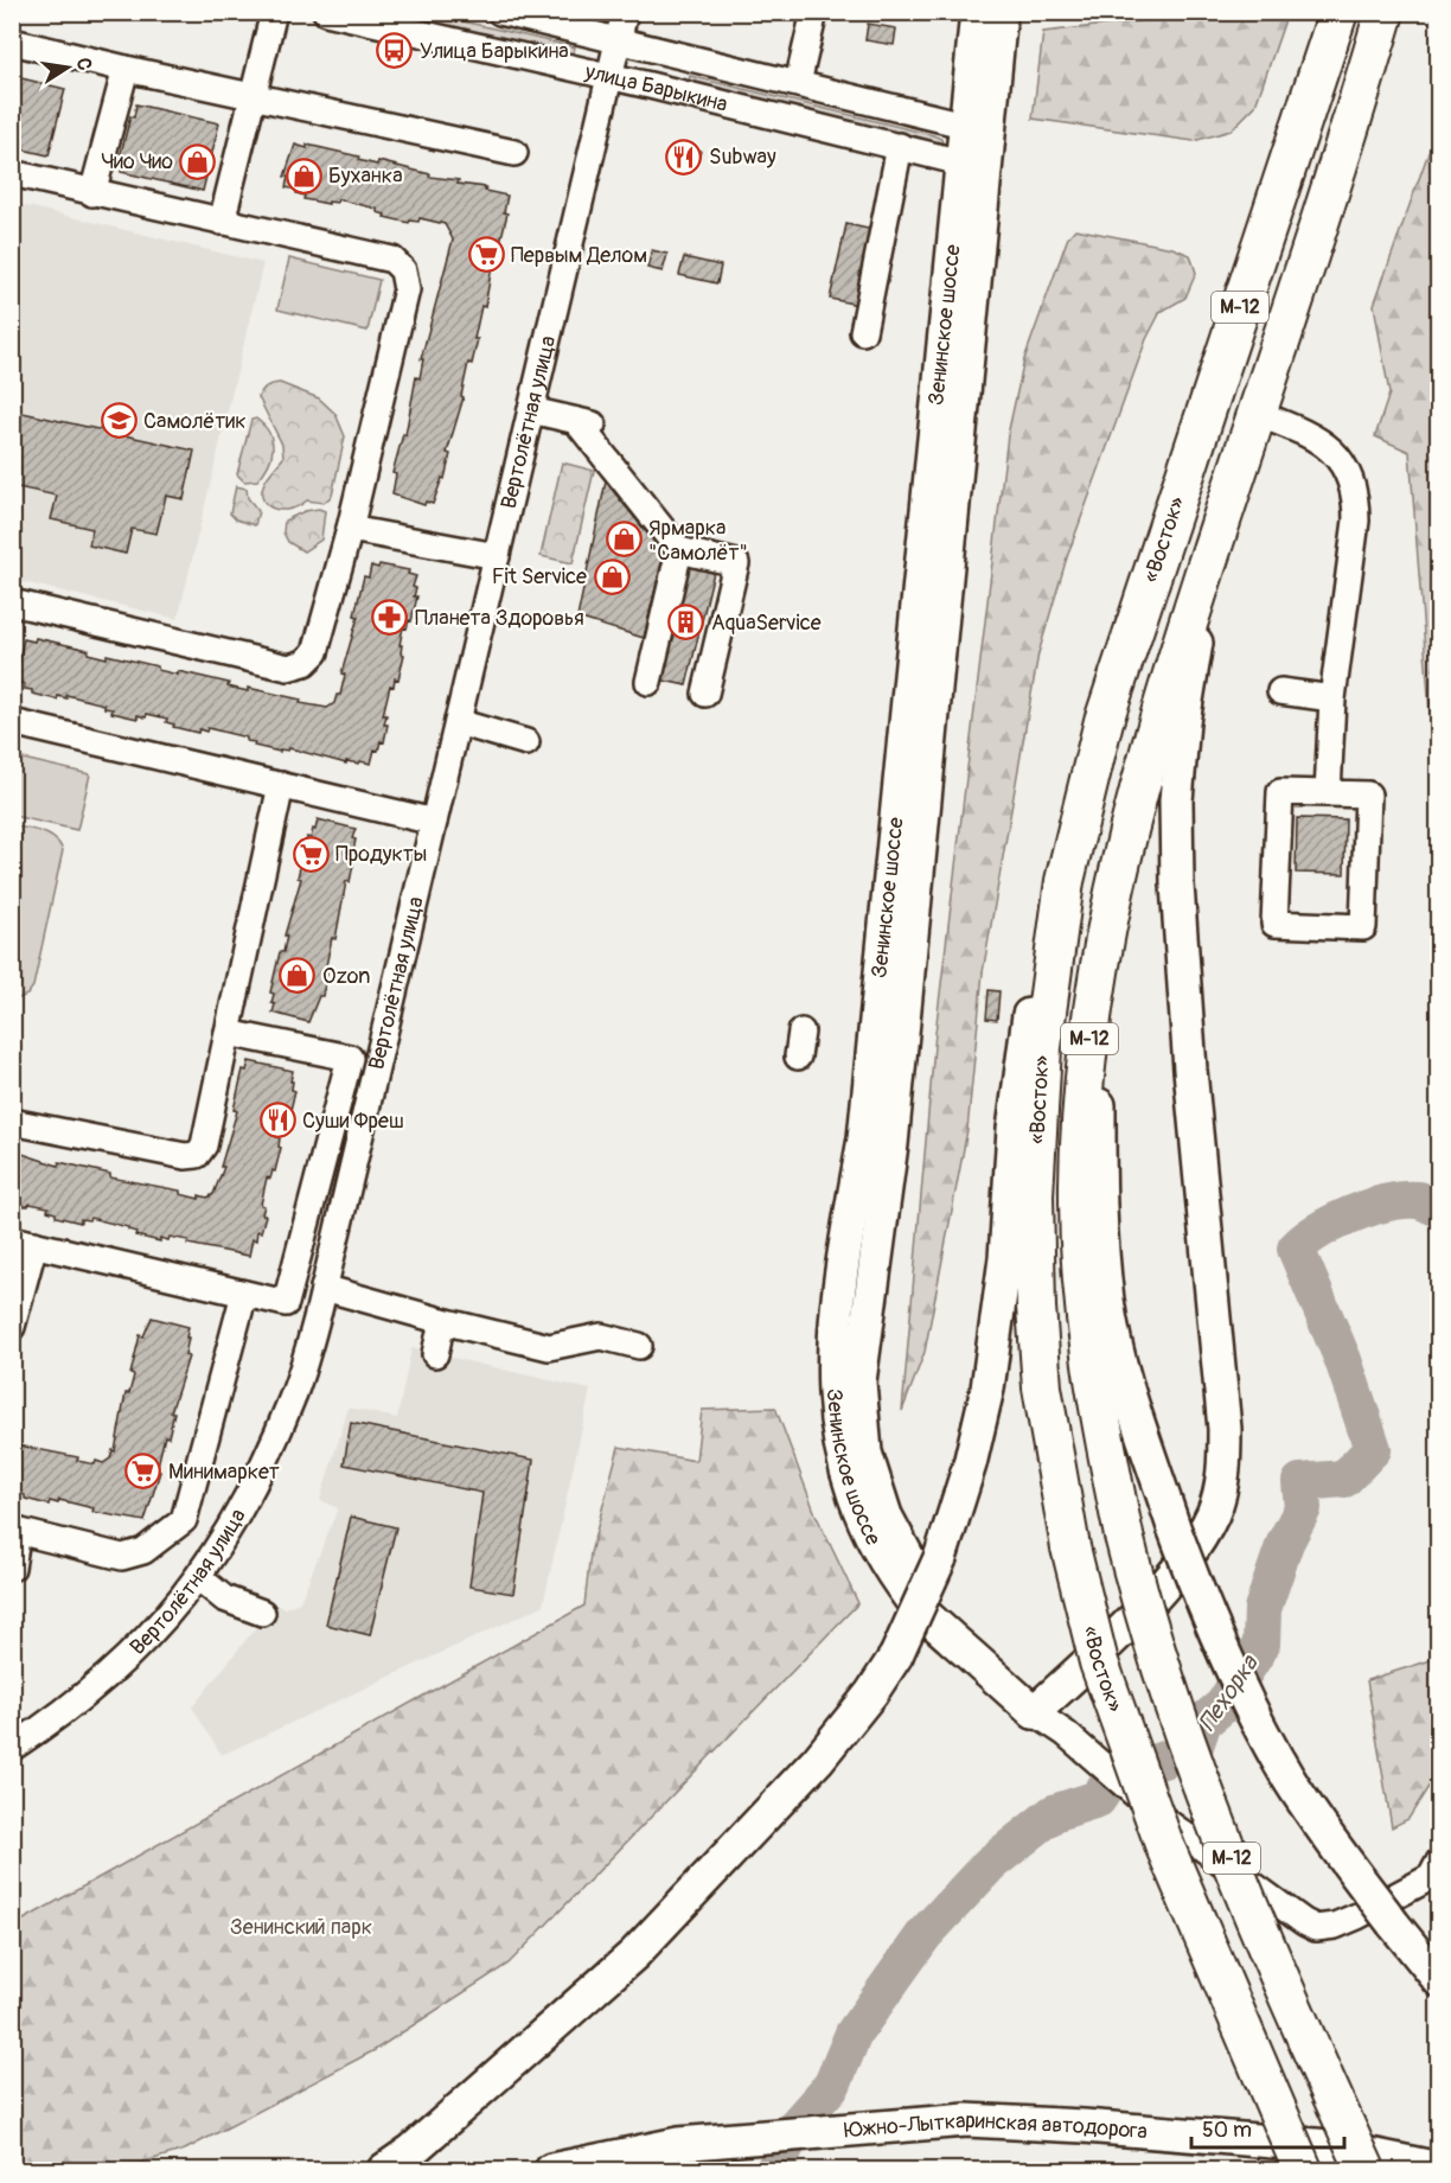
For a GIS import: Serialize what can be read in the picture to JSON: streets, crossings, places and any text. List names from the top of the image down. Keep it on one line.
{"streets":{"highway":["М-12","«Восток»"],"main road":["Зенинское шоссе","Южно-Лыткаринская автодорога"],"street":["улица Барыкина","Вертолётная улица"]},"crossings":[["улица Барыкина","Зенинское шоссе"],["улица Барыкина","Вертолётная улица"]],"water":["Пехорка"],"parks":["Зенинский парк"],"places":{"bus stop":["Улица Барыкина"],"restaurant":["Subway","Суши Фреш"],"shop":["Чио Чио","Буханка","Ярмарка \"Самолёт\"","Fit Service","Ozon"],"supermarket":["Первым Делом","Продукты","Минимаркет"],"school or university":["Самолётик"],"pharmacy":["Планета Здоровья"],"building":["AquaService"]},"scale_bar":"50 m","north":"right"}
